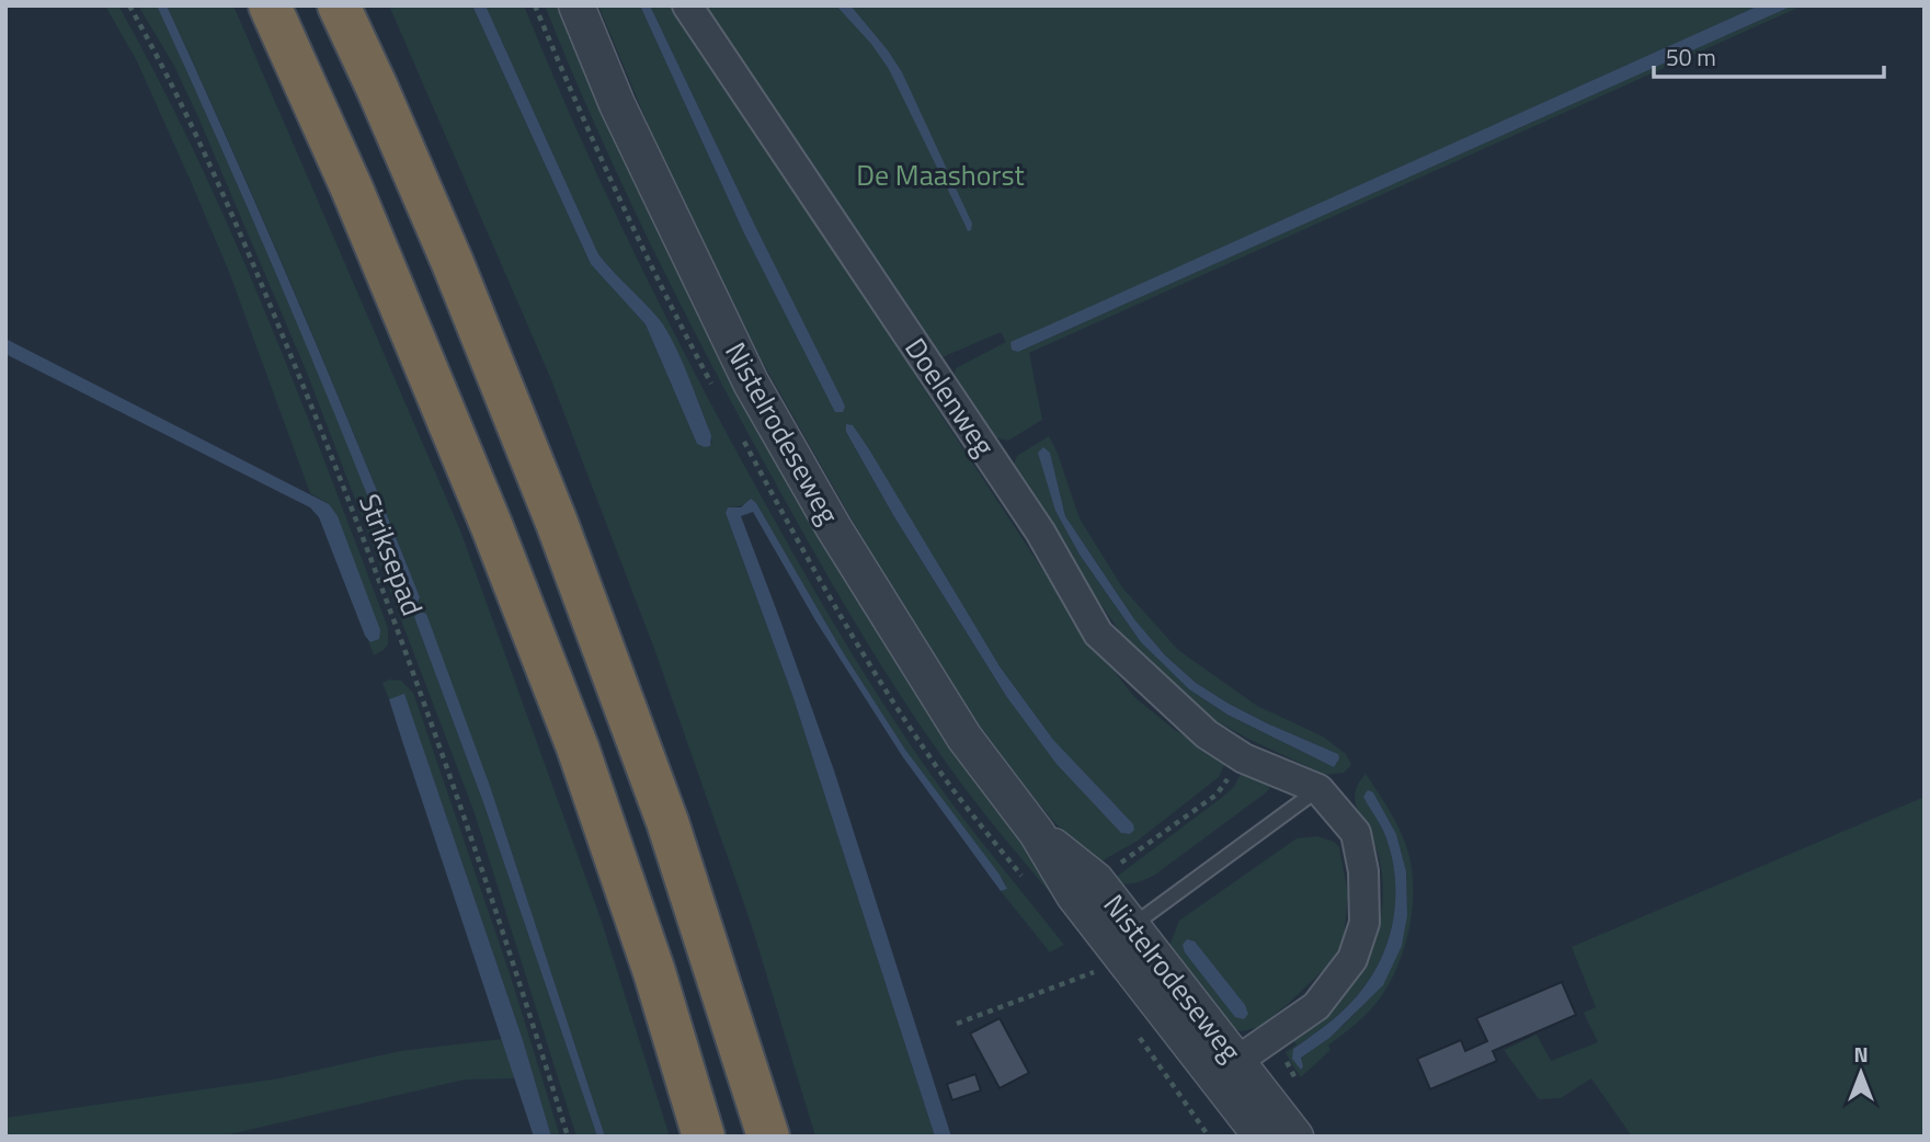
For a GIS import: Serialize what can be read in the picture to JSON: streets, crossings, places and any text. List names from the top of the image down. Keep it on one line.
{"streets":{"street":["Doelenweg","Nistelrodeseweg"],"path":["Striksepad"]},"crossings":[["Doelenweg","Nistelrodeseweg"]],"parks":["De Maashorst"],"scale_bar":"50 m","north":"top"}
